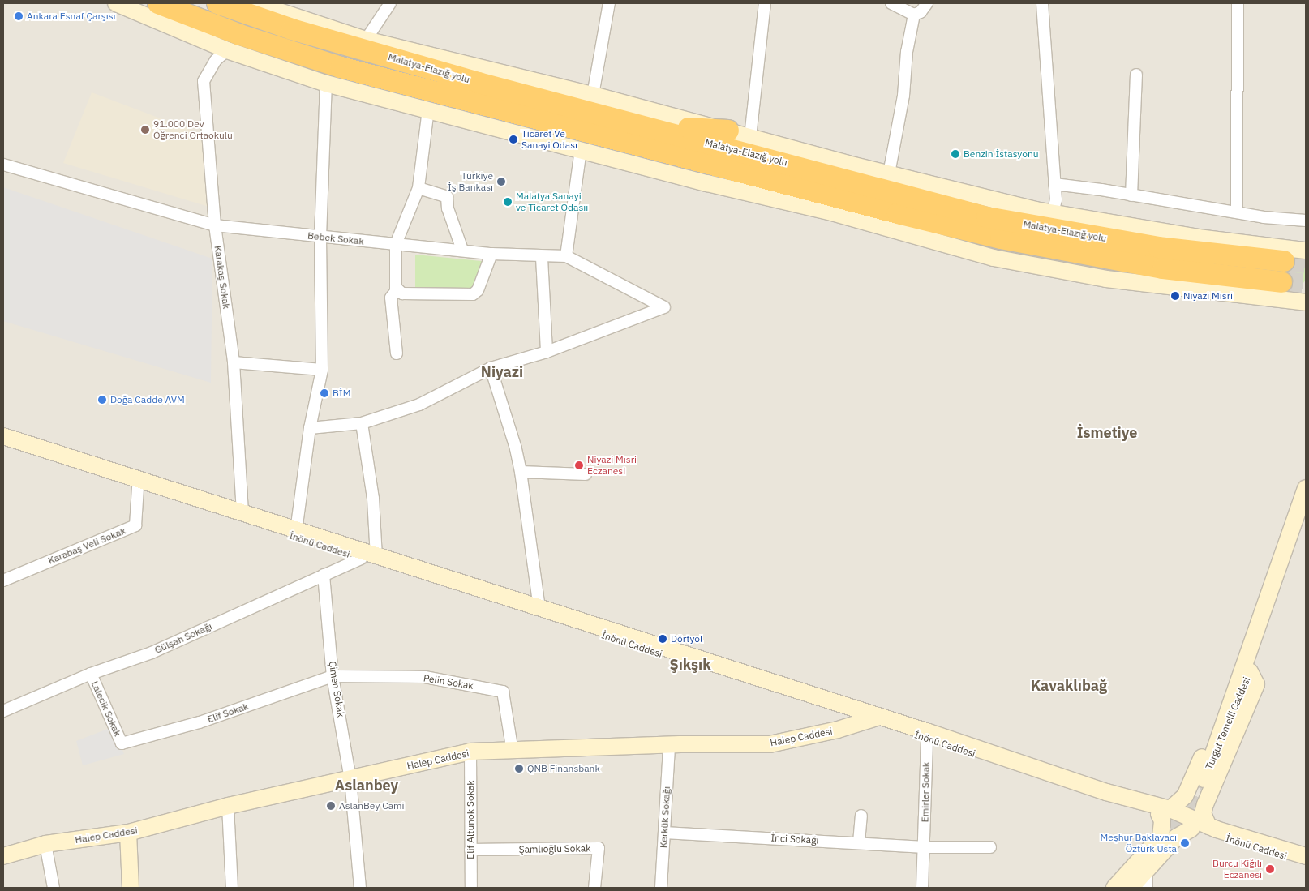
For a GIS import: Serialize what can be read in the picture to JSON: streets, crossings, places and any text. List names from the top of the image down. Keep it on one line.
{"streets":{"highway":["Malatya-Elazığ yolu"],"main road":["İnönü Caddesi","Turgut Temelli Caddesi","Halep Caddesi"],"street":["Bebek Sokak","Karakaş Sokak","Karabaş Veli Sokak","Gülşah Sokağı","Pelin Sokak","Çimen Sokak","Lalecik Sokak","Elif Sokak","Emirler Sokak","Kerkük Sokağı","Elif Altunok Sokak","İnci Sokağı","Şamlıoğlu Sokak"]},"crossings":[["Bebek Sokak","Karakaş Sokak"],["Karakaş Sokak","İnönü Caddesi"],["İnönü Caddesi","Karabaş Veli Sokak"],["İnönü Caddesi","Gülşah Sokağı"],["İnönü Caddesi","Turgut Temelli Caddesi"],["İnönü Caddesi","Halep Caddesi"],["İnönü Caddesi","Emirler Sokak"],["Gülşah Sokağı","Çimen Sokak"],["Gülşah Sokağı","Lalecik Sokak"],["Pelin Sokak","Çimen Sokak"],["Pelin Sokak","Elif Sokak"],["Pelin Sokak","Halep Caddesi"],["Çimen Sokak","Elif Sokak"],["Çimen Sokak","Halep Caddesi"],["Lalecik Sokak","Elif Sokak"],["Halep Caddesi","Kerkük Sokağı"],["Halep Caddesi","Elif Altunok Sokak"],["Emirler Sokak","İnci Sokağı"],["Kerkük Sokağı","İnci Sokağı"],["Elif Altunok Sokak","Şamlıoğlu Sokak"]],"districts":["Niyazi","İsmetiye","Şıkşık","Kavaklıbağ","Aslanbey"],"places":["Ankara Esnaf Çarşısı","91.000 Dev Öğrenci Ortaokulu","Ticaret Ve Sanayi Odası","Benzin İstasyonu","Türkiye İş Bankası","Malatya Sanayi ve Ticaret Odasıı","Niyazi Mısri","BİM","Doğa Cadde AVM","Niyazi Mısri Eczanesi","Dörtyol","QNB Finansbank","AslanBey Cami","Meşhur Baklavacı Öztürk Usta","Burcu Kiğılı Eczanesi"]}
